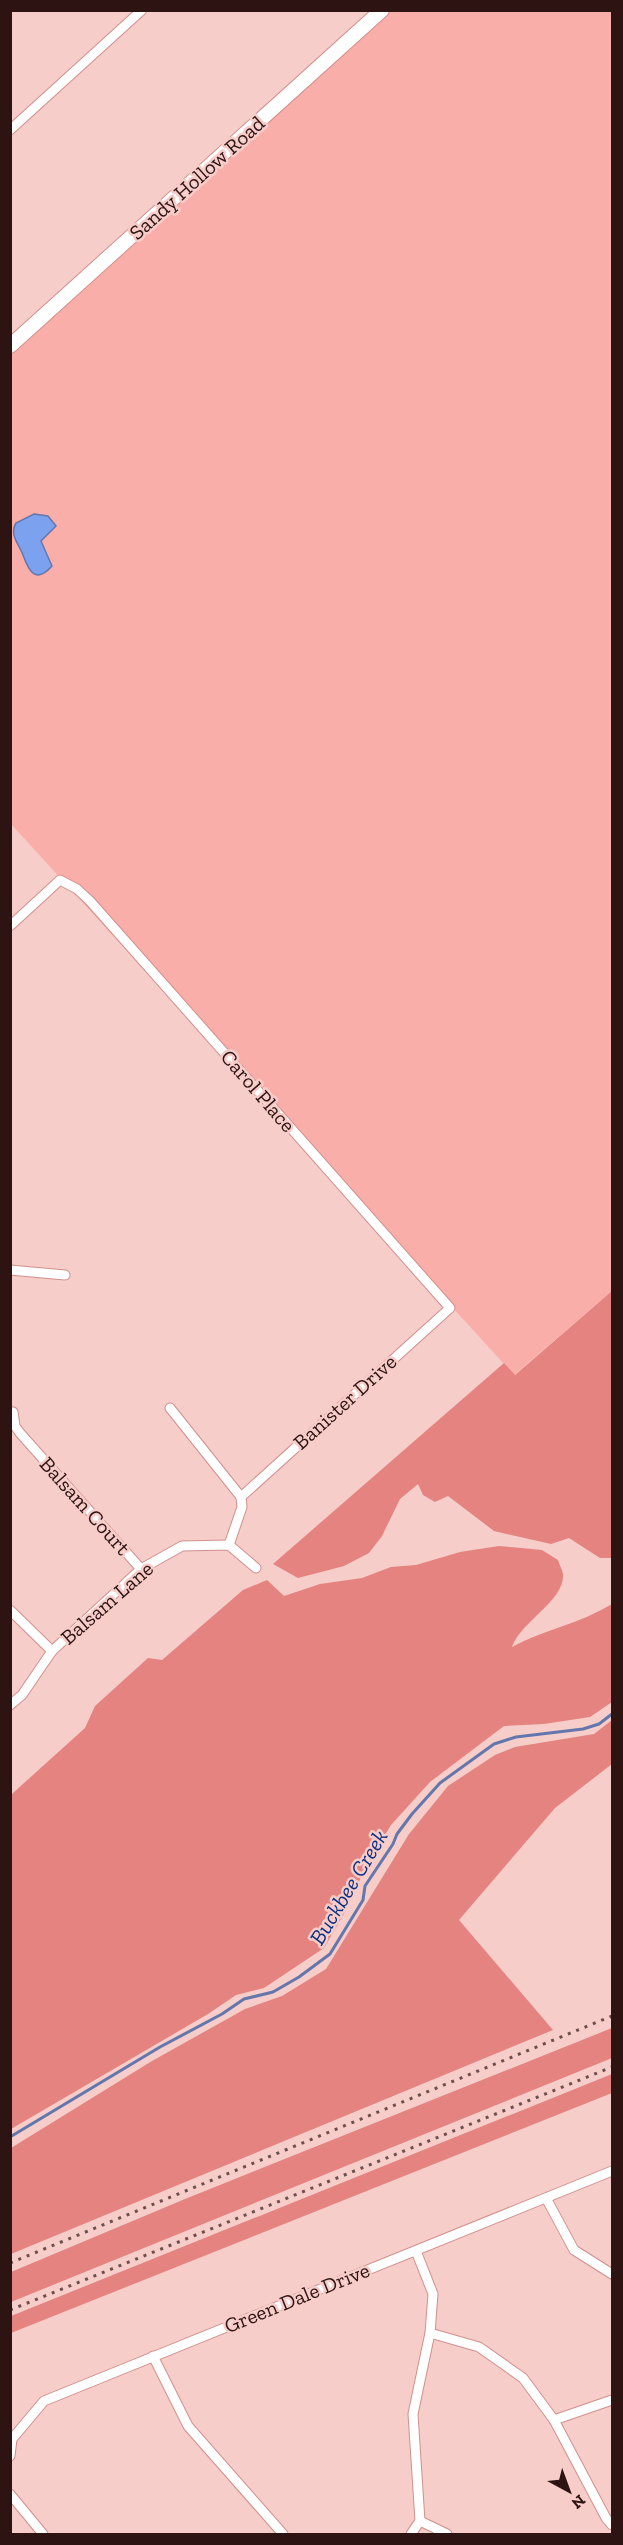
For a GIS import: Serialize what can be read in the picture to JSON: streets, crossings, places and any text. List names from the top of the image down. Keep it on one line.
{"streets":{"street":["Sandy Hollow Road","Carol Place","Banister Drive","Balsam Court","Balsam Lane","Green Dale Drive"]},"crossings":[["Carol Place","Banister Drive"],["Balsam Court","Balsam Lane"]],"water":["Buckbee Creek"],"north":"bottom right"}
